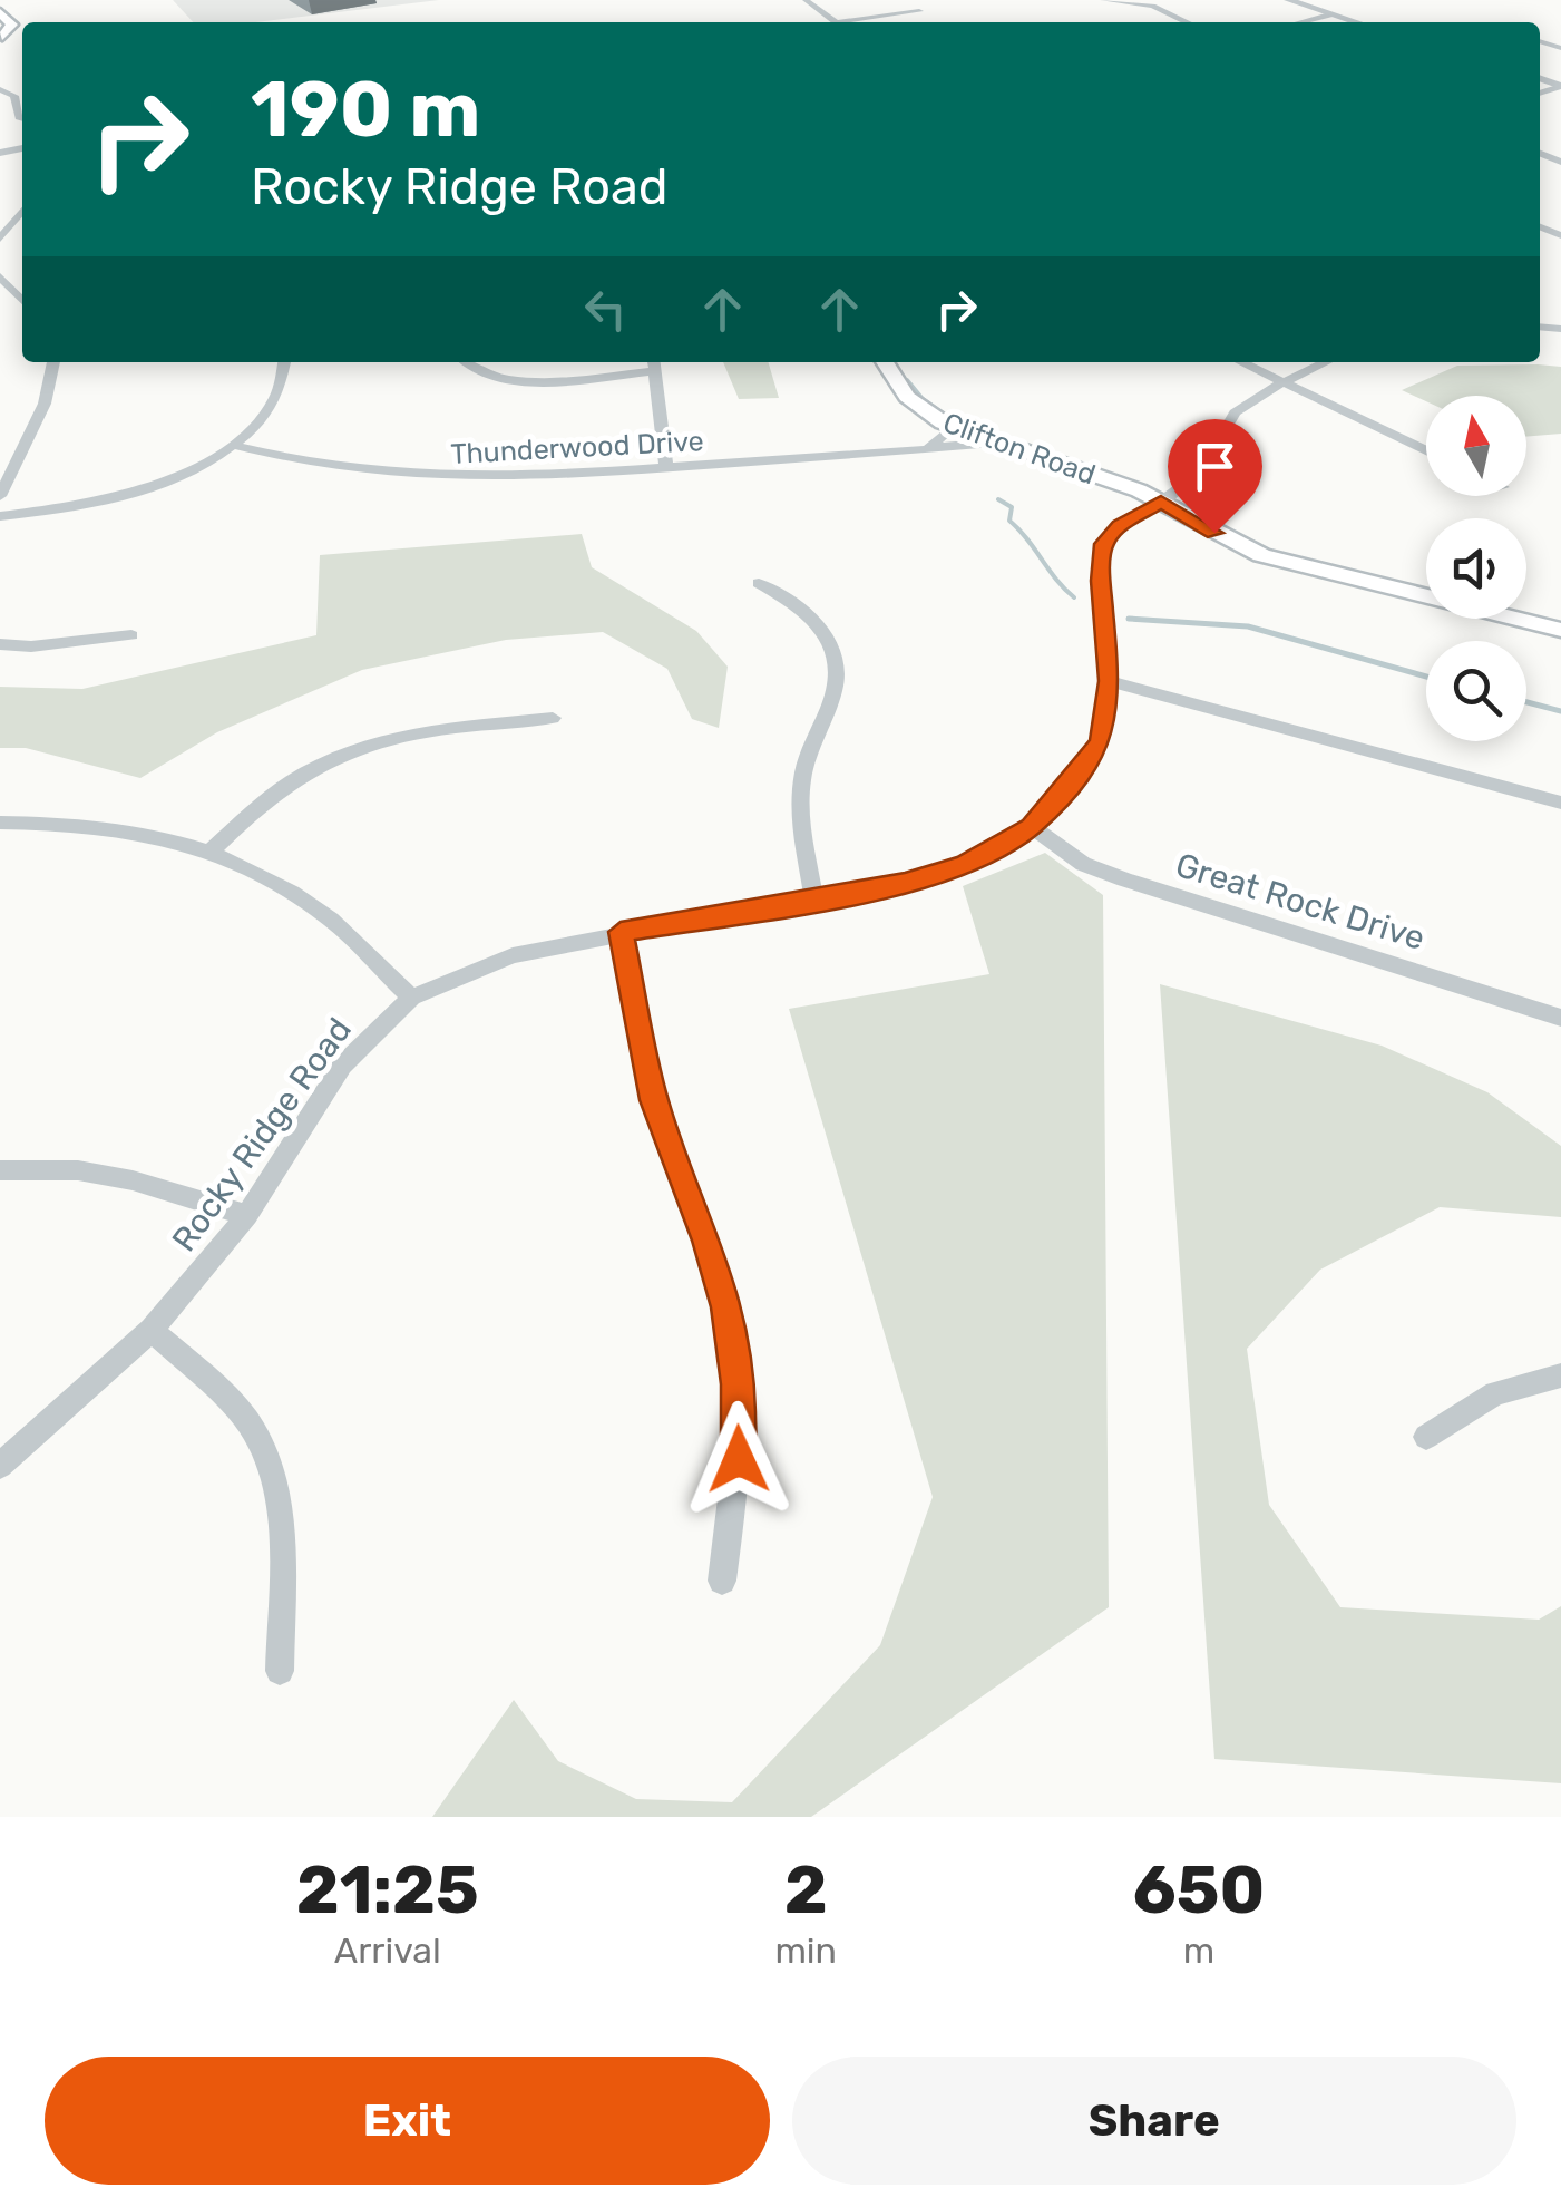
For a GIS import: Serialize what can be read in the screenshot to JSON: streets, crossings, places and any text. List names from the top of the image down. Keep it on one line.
{"streets":{"main road":["Clifton Road"],"street":["Thunderwood Drive","Great Rock Drive","Rocky Ridge Road"]},"crossings":[["Thunderwood Drive","Clifton Road"],["Clifton Road","Rocky Ridge Road"],["Great Rock Drive","Rocky Ridge Road"]],"north":"top","page":{"turn":["190 m","Rocky Ridge Road"],"eta":["21:25","Arrival","2","min","650","m"],"buttons":["Exit","Share"]}}
